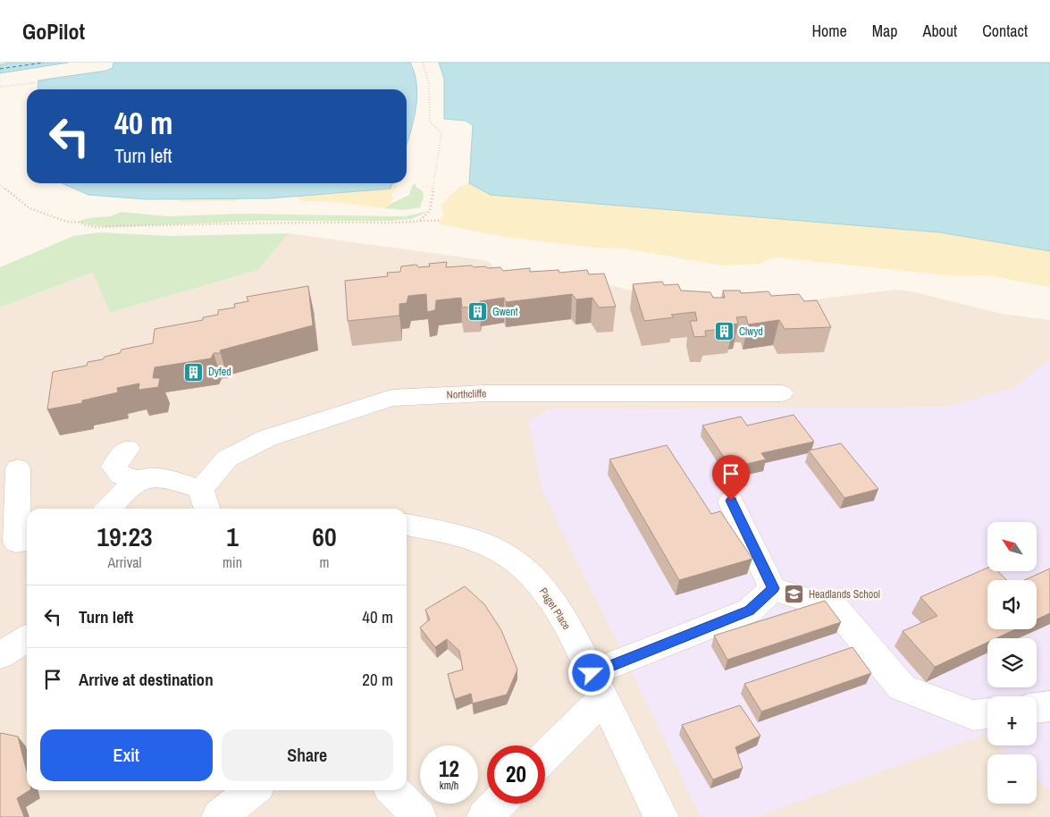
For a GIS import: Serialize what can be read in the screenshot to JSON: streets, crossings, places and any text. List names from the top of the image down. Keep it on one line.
{"streets":{"street":["Northcliffe","Paget Place"]},"places":{"building":["Gwent","Clwyd","Dyfed"],"school or university":["Headlands School"]},"north":"top left","page":{"header":"GoPilot","nav":["Home","Map","About","Contact"],"turn":["40 m","Turn left"],"eta":["19:23","Arrival","1","min","60","m"],"map_buttons":["+","−"],"list":[{"name":"Turn left","value":"40 m"},{"name":"Arrive at destination","value":"20 m"}],"buttons":["Exit","Share"],"speed":"12 km/h","limit":"20"}}
